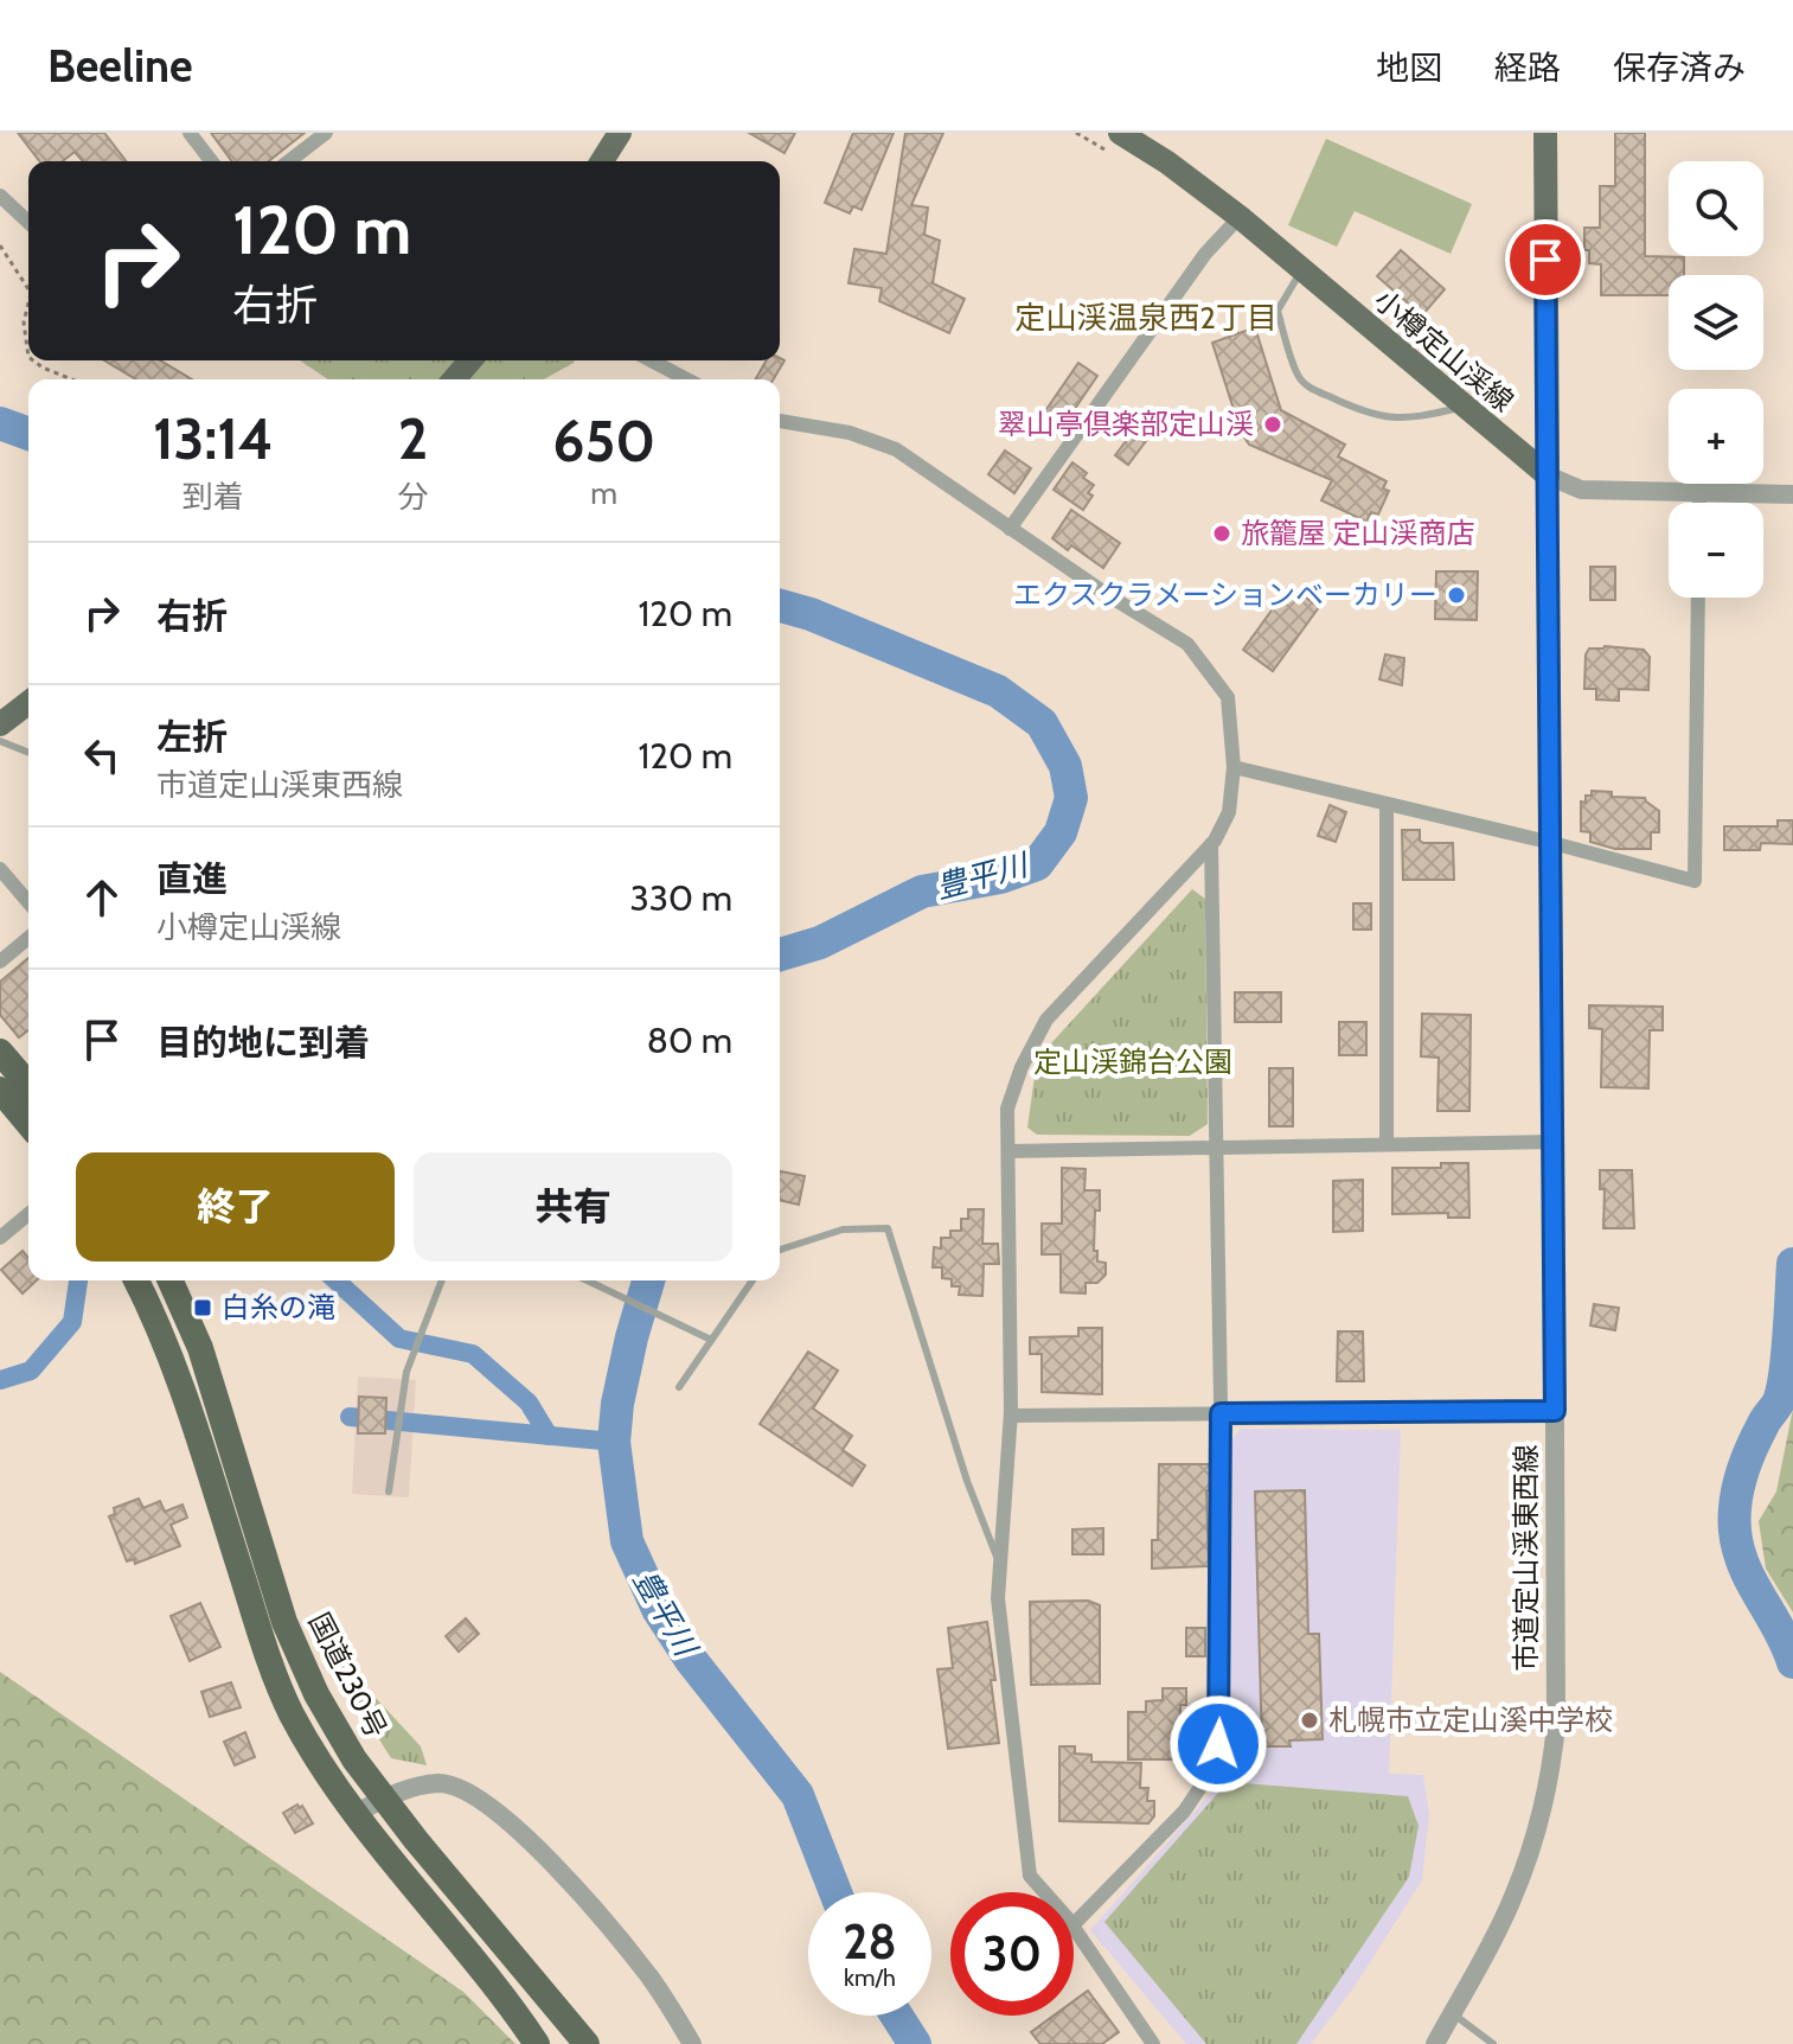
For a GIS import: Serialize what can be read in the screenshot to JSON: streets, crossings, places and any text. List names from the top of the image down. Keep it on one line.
{"streets":{"highway":["国道230号"],"main road":["小樽定山渓線"],"street":["市道定山渓東西線"]},"crossings":[["小樽定山渓線","市道定山渓東西線"]],"districts":["定山渓温泉西2丁目"],"water":["豊平川"],"parks":["定山渓錦台公園"],"places":{"other":["翠山亭倶楽部定山渓","旅籠屋 定山渓商店","エクスクラメーションベーカリー","札幌市立定山溪中学校"],"transit":["白糸の滝"]},"page":{"header":"Beeline","nav":["地図","経路","保存済み"],"map_buttons":["+","−"],"turn":["120 m","右折"],"eta":["13:14","到着","2","分","650","m"],"list":[{"name":"右折","value":"120 m"},{"name":"左折","note":"市道定山渓東西線","value":"120 m"},{"name":"直進","note":"小樽定山渓線","value":"330 m"},{"name":"目的地に到着","value":"80 m"}],"buttons":["終了","共有"],"speed":"28 km/h","limit":"30"}}
